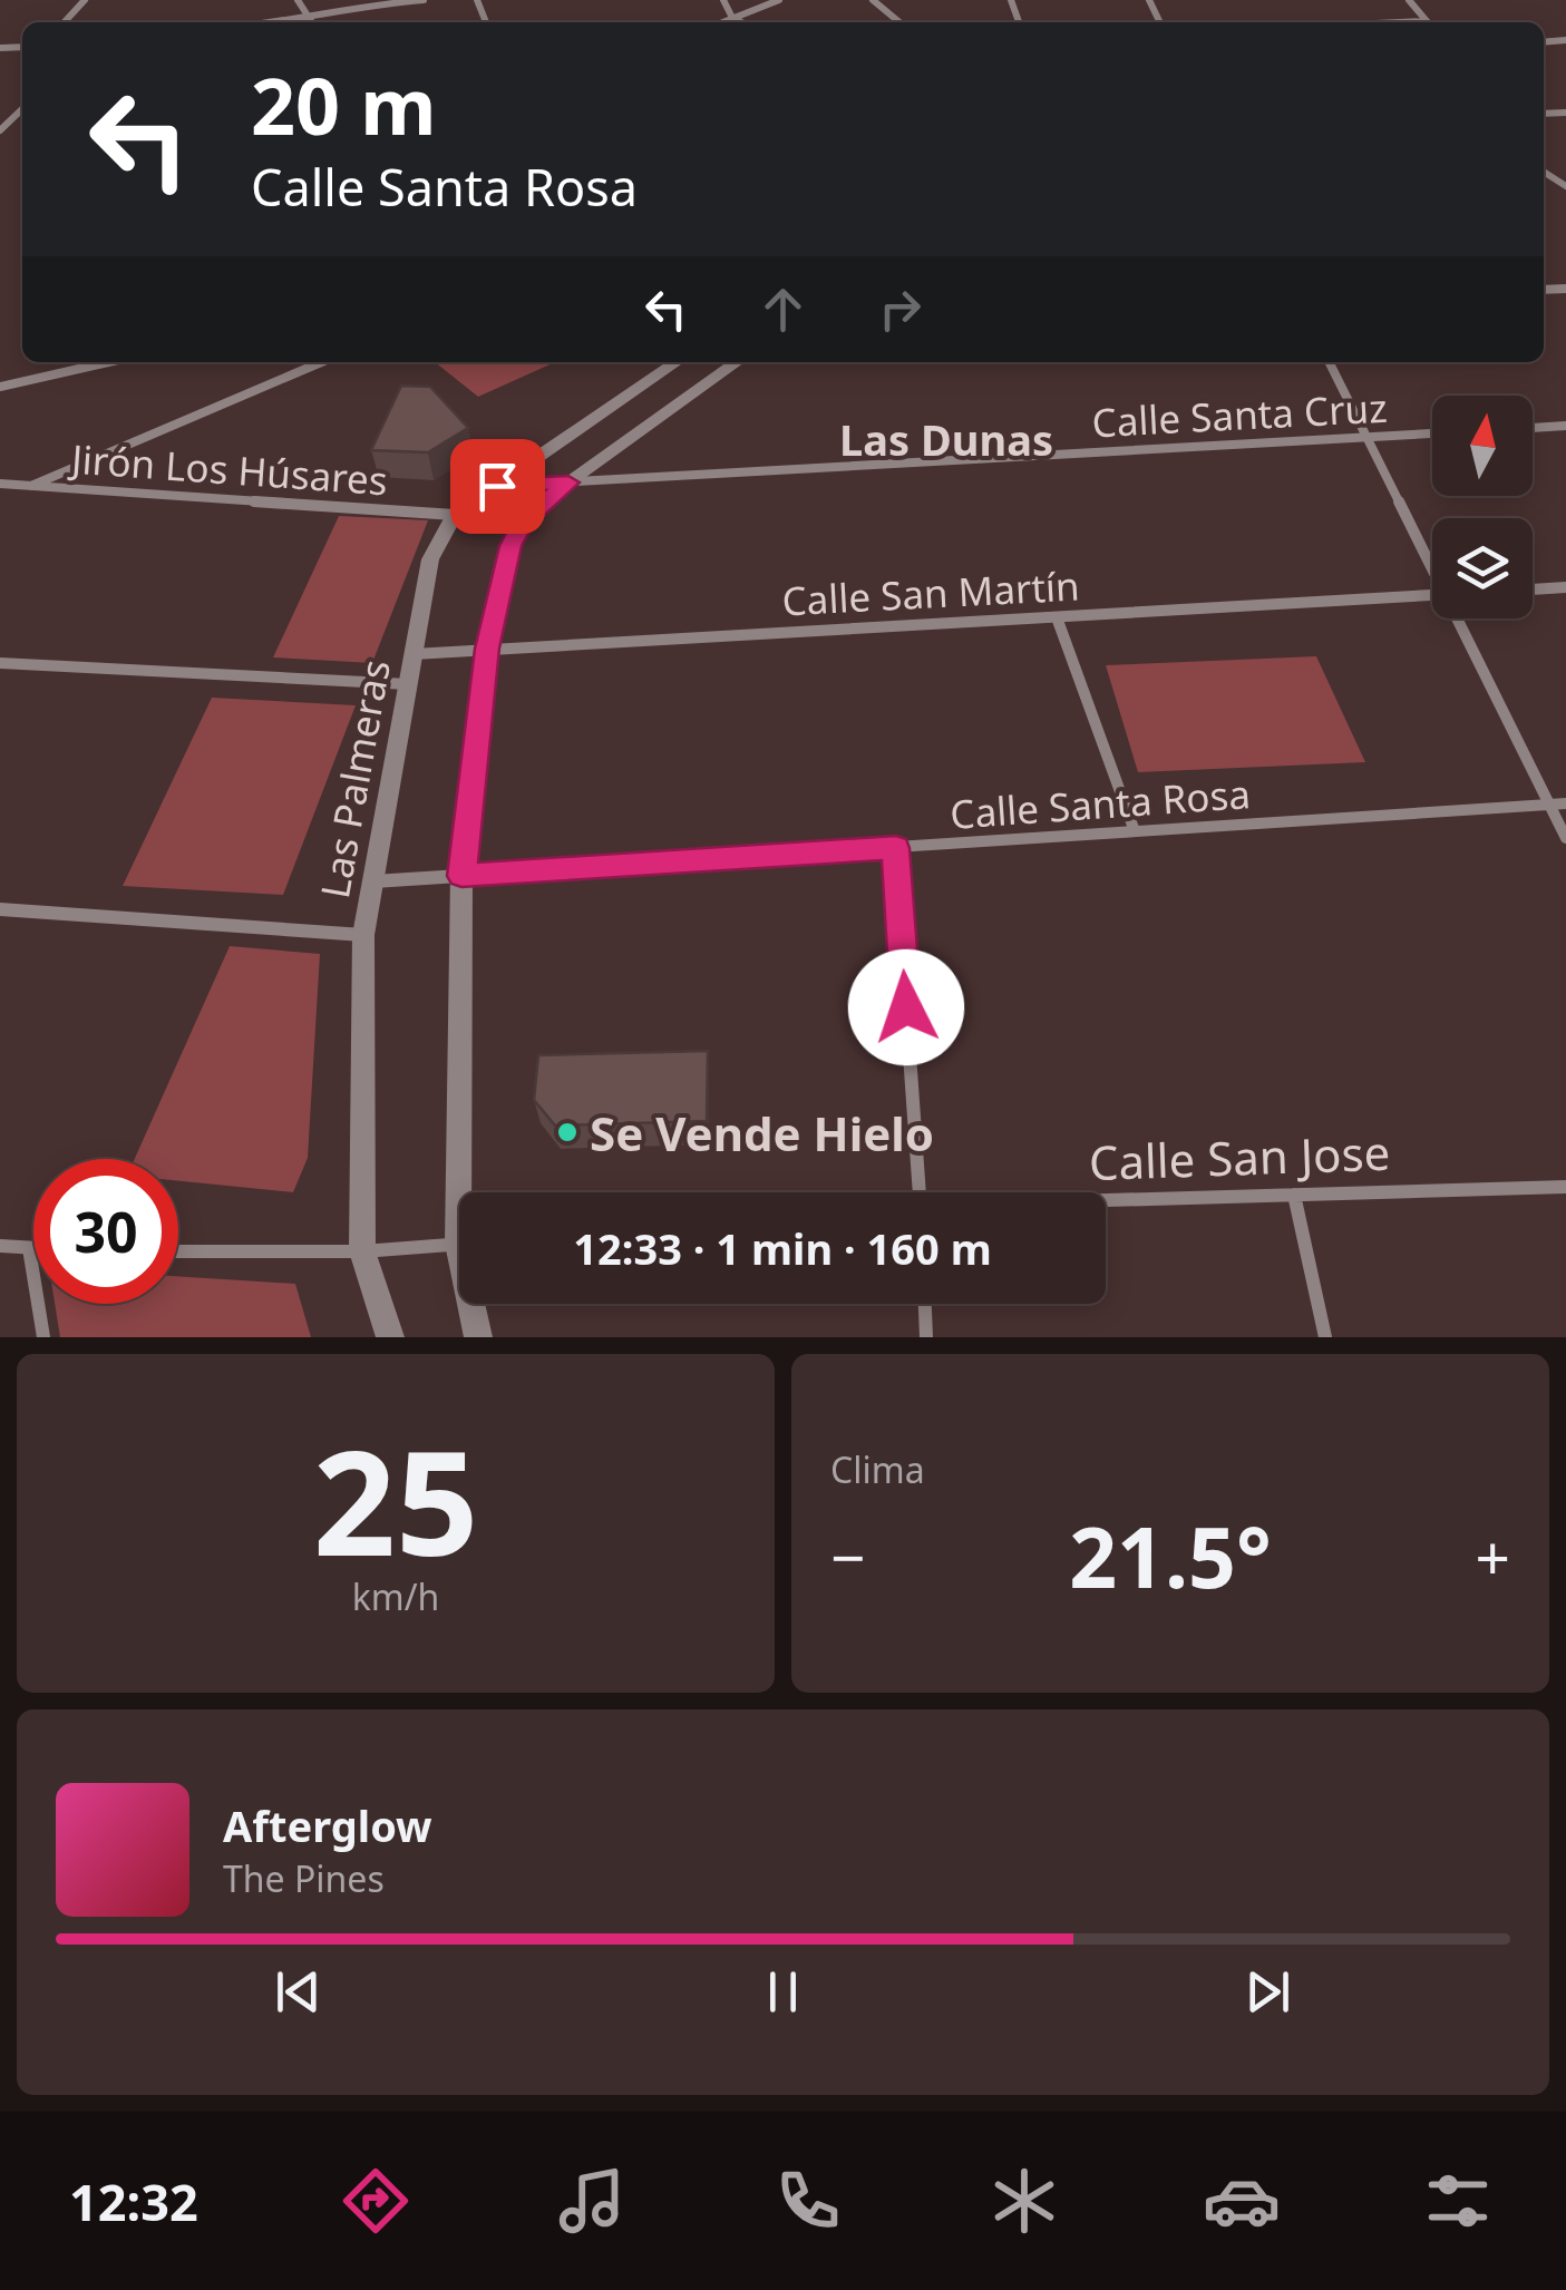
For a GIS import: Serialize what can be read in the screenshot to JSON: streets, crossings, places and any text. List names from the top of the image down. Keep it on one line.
{"streets":{"street":["Calle Santa Cruz","Jirón Los Húsares","Calle San Martín","Las Palmeras","Calle Santa Rosa","Calle San Jose"]},"crossings":[["Calle Santa Cruz","Las Palmeras"],["Jirón Los Húsares","Las Palmeras"],["Calle San Martín","Las Palmeras"],["Las Palmeras","Calle Santa Rosa"]],"districts":["Las Dunas"],"places":["Se Vende Hielo"],"north":"top","page":{"turn":["20 m","Calle Santa Rosa"],"limit":"30","trip":"12:33 · 1 min · 160 m","tile":[["25","km/h"],"Clima"],"heat":["−","21.5°","+"],"song":["Afterglow","The Pines"],"tabs":"12:32"}}
